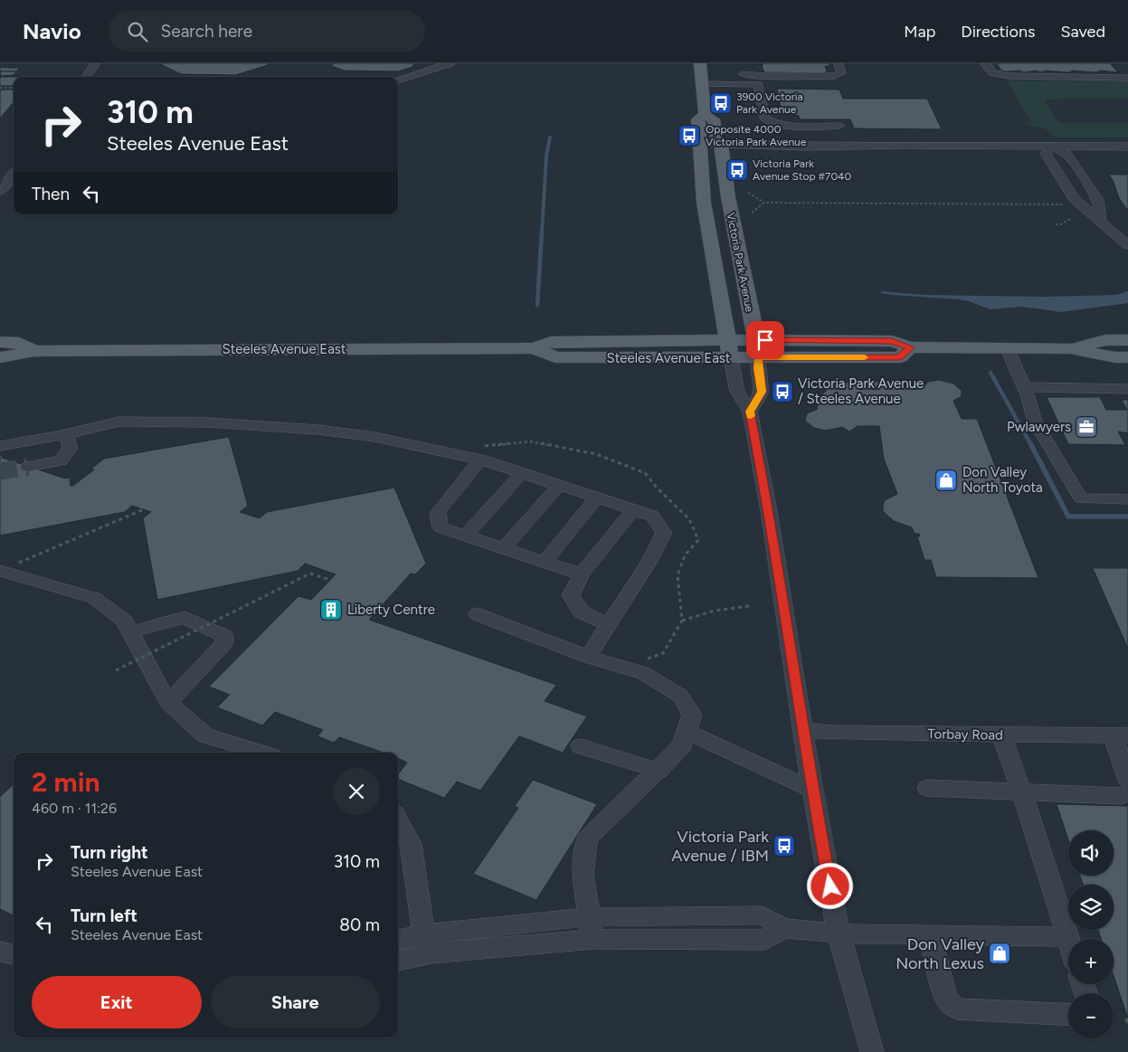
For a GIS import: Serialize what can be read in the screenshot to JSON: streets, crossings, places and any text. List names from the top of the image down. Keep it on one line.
{"streets":{"main road":["Victoria Park Avenue","Steeles Avenue East"],"street":["Torbay Road"]},"crossings":[["Victoria Park Avenue","Steeles Avenue East"],["Victoria Park Avenue","Torbay Road"]],"places":{"bus stop":["3900 Victoria Park Avenue","Opposite 4000 Victoria Park Avenue","Victoria Park Avenue Stop #7040","Victoria Park Avenue / Steeles Avenue","Victoria Park Avenue / IBM"],"office":["Pwlawyers"],"shop":["Don Valley North Toyota","Don Valley North Lexus"],"building":["Liberty Centre"]},"page":{"header":"Navio","search":"Search here","nav":["Map","Directions","Saved"],"turn":["310 m","Steeles Avenue East"],"then":"Then","heading":["2 min","460 m · 11:26"],"list":[{"name":"Turn right","note":"Steeles Avenue East","value":"310 m"},{"name":"Turn left","note":"Steeles Avenue East","value":"80 m"}],"map_buttons":["+","−"],"buttons":["Exit","Share"]}}
